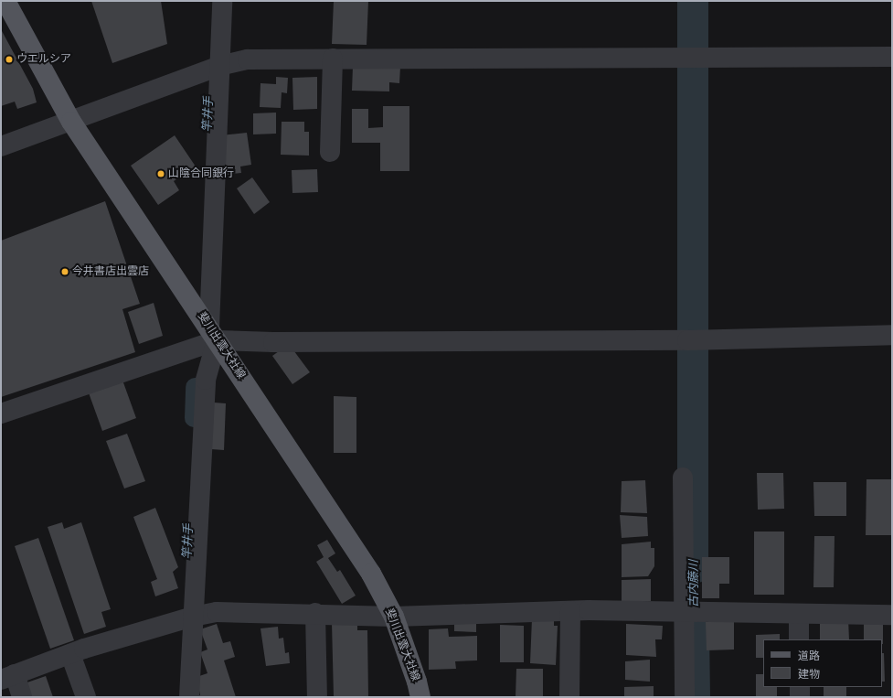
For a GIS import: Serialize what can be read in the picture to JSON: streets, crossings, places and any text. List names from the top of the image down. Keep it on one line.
{"streets":{"main road":["斐川出雲大社線"]},"water":["竿井手","古内藤川"],"places":["ウエルシア","山陰合同銀行","今井書店出雲店"],"legend":["道路","建物"]}
